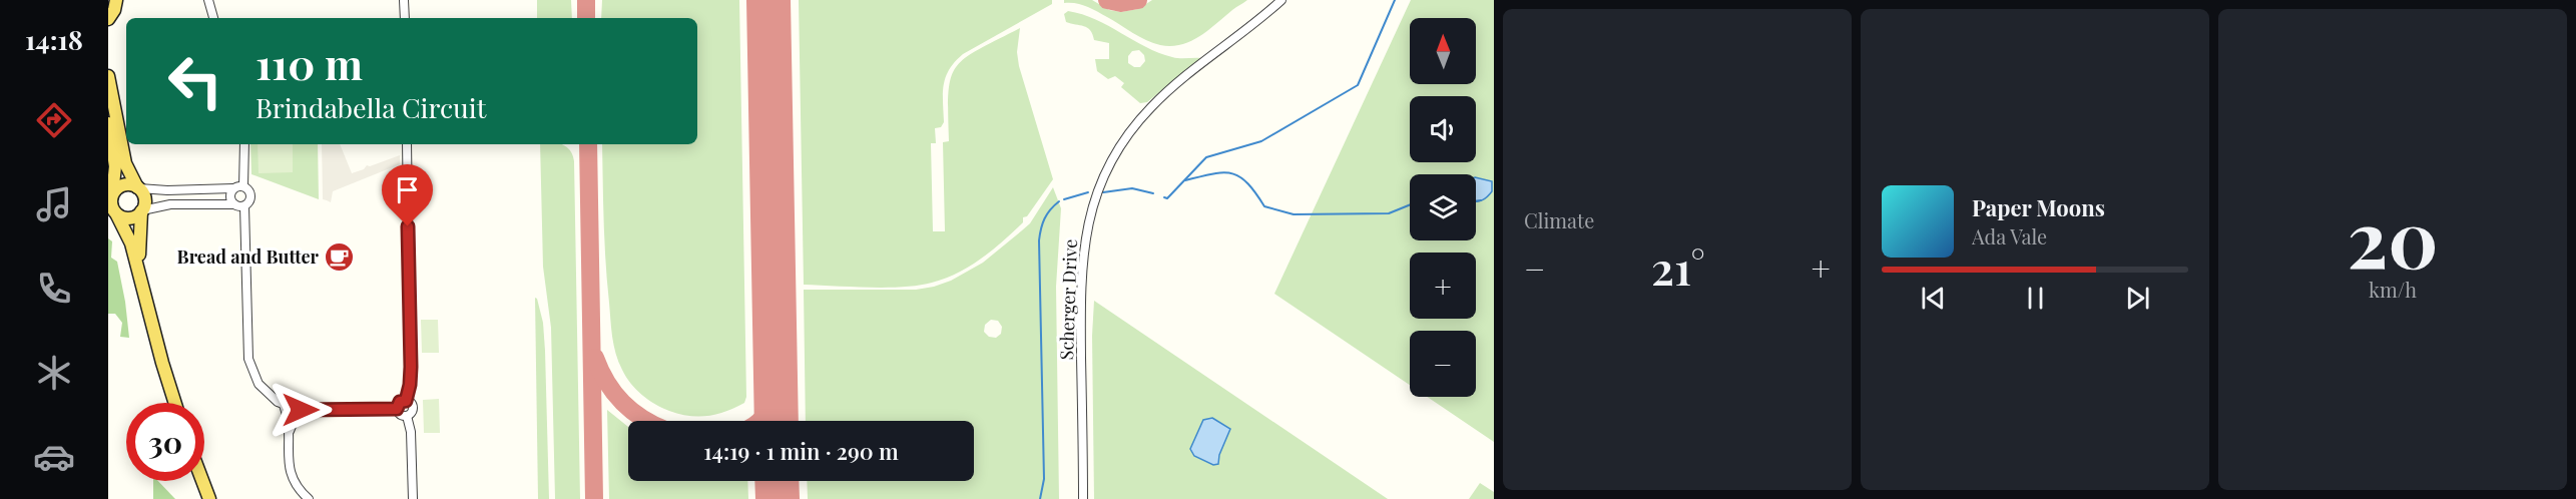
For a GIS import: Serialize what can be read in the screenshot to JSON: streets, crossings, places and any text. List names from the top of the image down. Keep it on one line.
{"streets":{"street":["Scherger Drive"]},"places":{"cafe":["Bread and Butter"]},"north":"top","page":{"tabs":"14:18","tile":["Climate",["20","km/h"]],"map_buttons":["+","−"],"turn":["110 m","Brindabella Circuit"],"song":["Paper Moons","Ada Vale"],"heat":["−","21°","+"],"limit":"30","trip":"14:19 · 1 min · 290 m"}}
